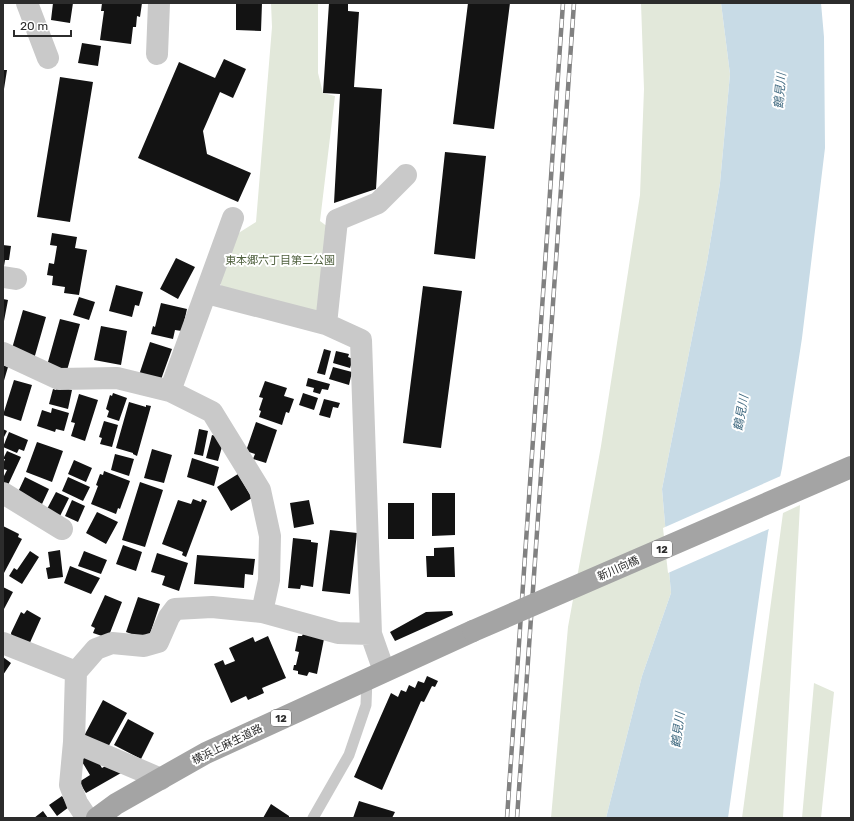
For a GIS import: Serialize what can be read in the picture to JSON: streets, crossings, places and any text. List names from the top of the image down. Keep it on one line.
{"streets":{"main road":["12","新川向橋","横浜上麻生道路"]},"crossings":[["新川向橋","横浜上麻生道路"]],"water":["鶴見川"],"parks":["東本郷六丁目第二公園"],"scale_bar":"20 m"}
